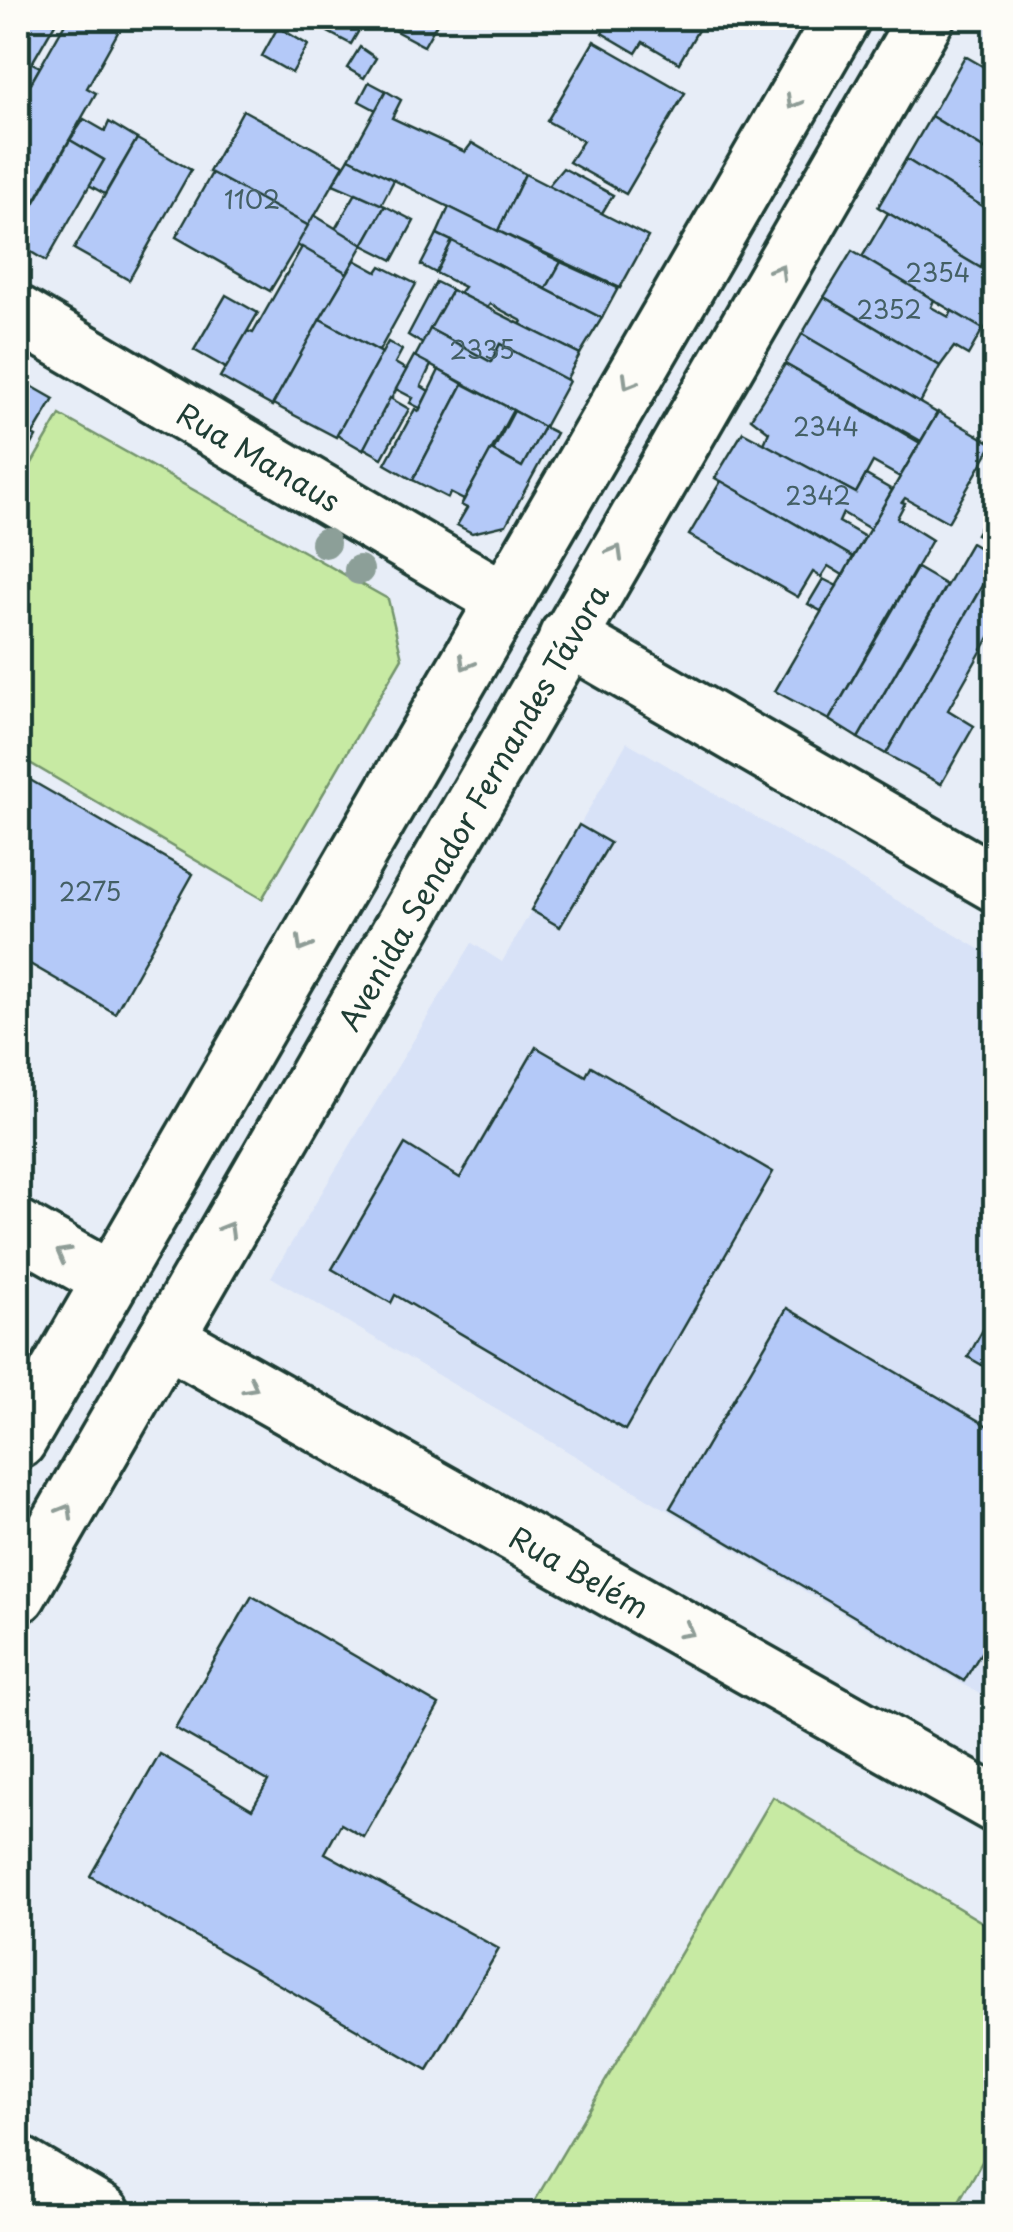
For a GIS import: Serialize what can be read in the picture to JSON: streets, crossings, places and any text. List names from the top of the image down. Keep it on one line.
{"streets":{"main road":["Rua Manaus","Avenida Senador Fernandes Távora","Rua Belém"]},"crossings":[["Avenida Senador Fernandes Távora","Rua Belém"]],"one_way":["Rua Belém"],"house_numbers":["1102","2354","2352","2335","2344","2342","2275"]}
